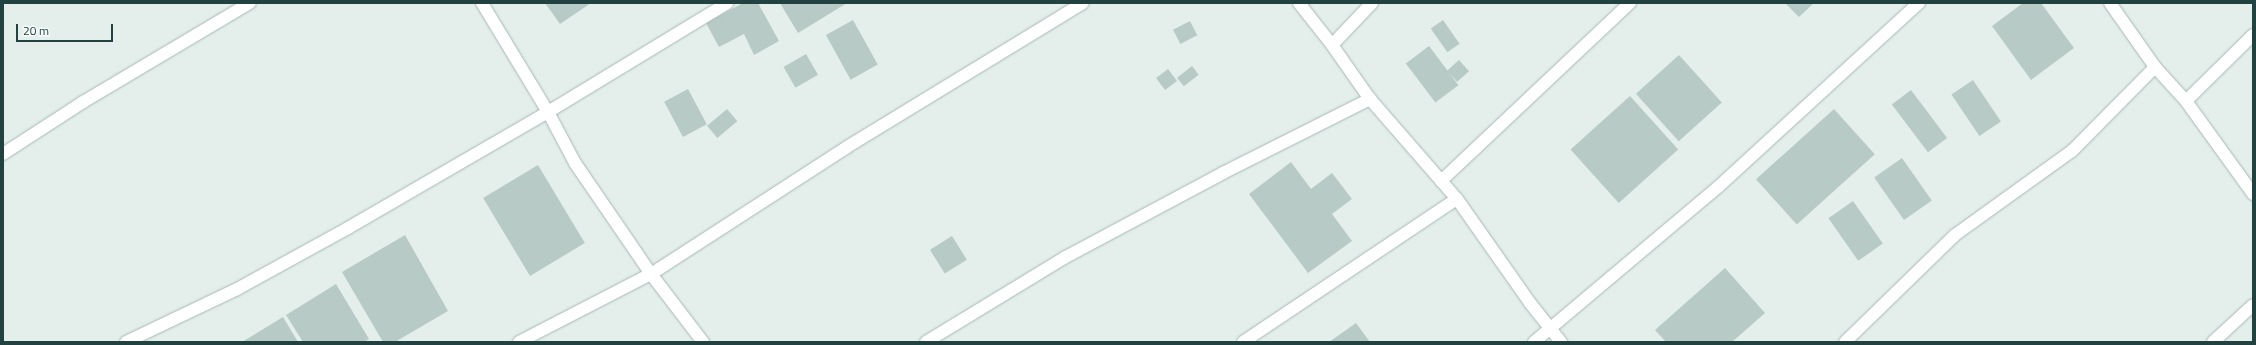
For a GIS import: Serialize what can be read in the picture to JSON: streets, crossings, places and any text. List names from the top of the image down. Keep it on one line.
{"scale_bar":"20 m"}
